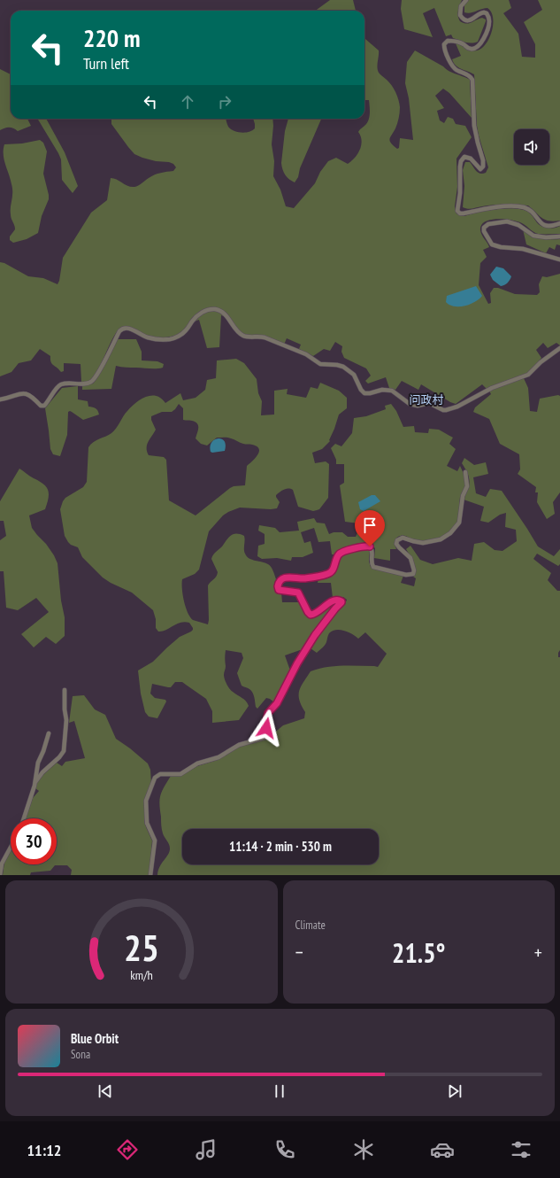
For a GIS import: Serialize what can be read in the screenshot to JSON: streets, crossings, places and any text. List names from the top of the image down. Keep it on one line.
{"districts":["问政村"],"page":{"turn":["220 m","Turn left"],"limit":"30","trip":"11:14 · 2 min · 530 m","tile":"Climate","heat":["−","21.5°","+"],"song":["Blue Orbit","Sona"],"tabs":"11:12","gauge":["25","km/h"]}}
